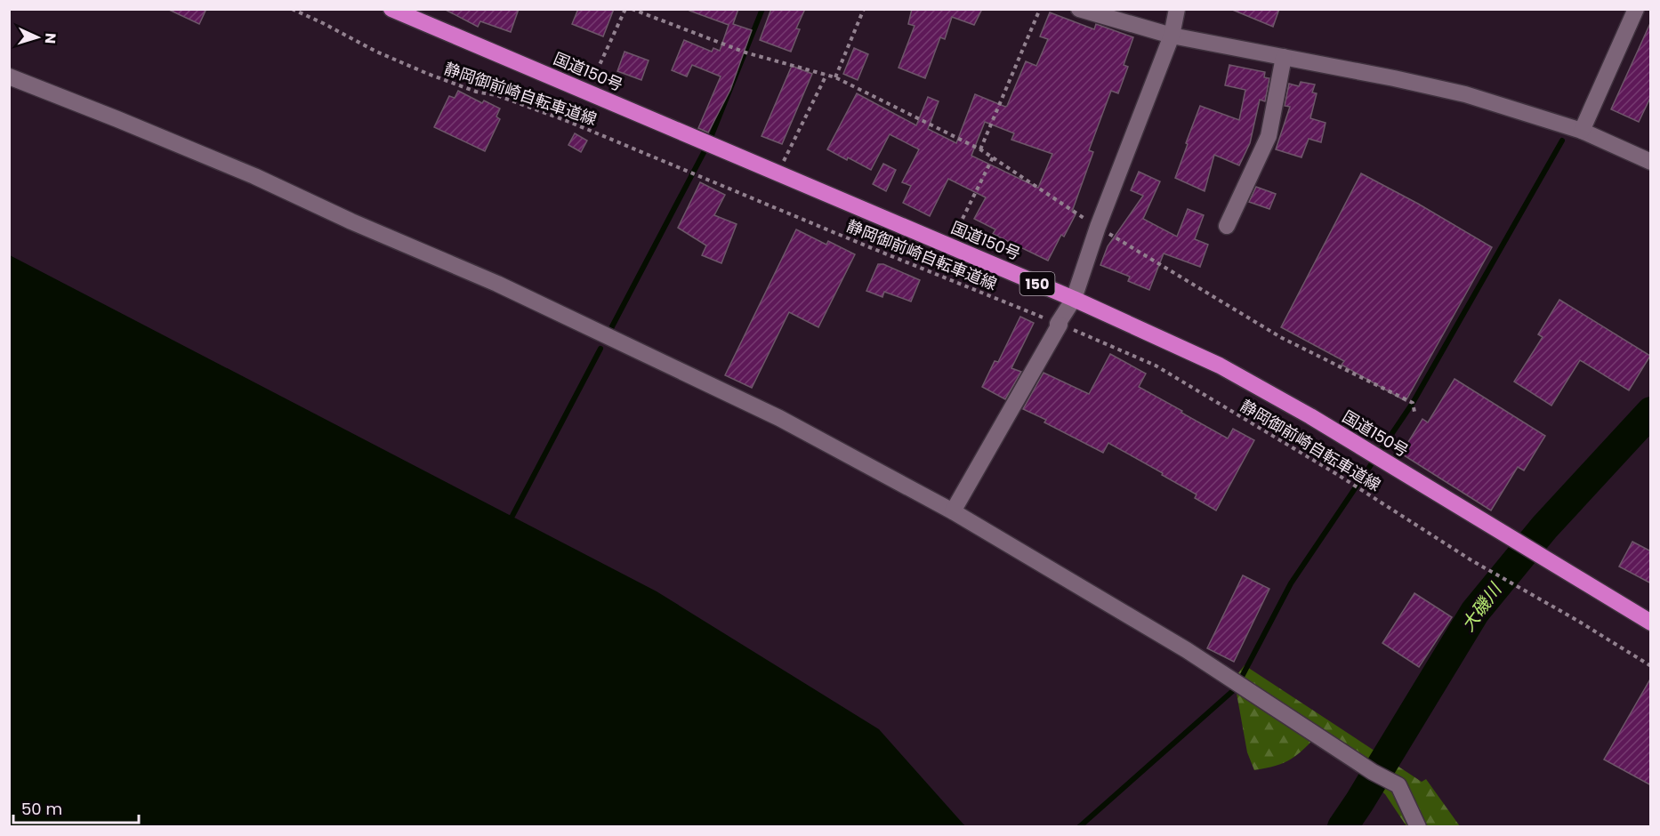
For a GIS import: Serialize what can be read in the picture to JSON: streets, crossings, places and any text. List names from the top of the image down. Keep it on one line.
{"streets":{"highway":["国道150号","150"],"path":["静岡御前崎自転車道線"]},"water":["大磯川"],"scale_bar":"50 m","north":"right"}
